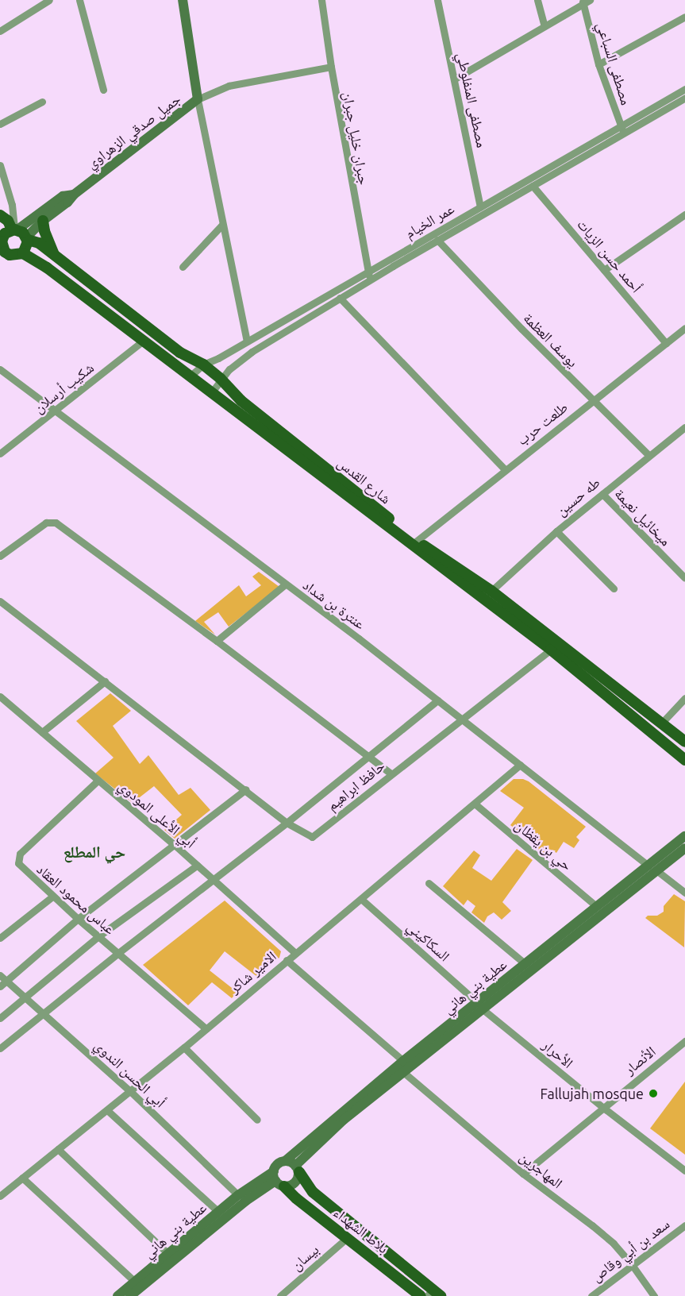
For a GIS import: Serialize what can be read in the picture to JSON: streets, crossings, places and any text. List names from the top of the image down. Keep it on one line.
{"streets":{"main road":["جميل صدقي الزهراوي","شارع القدس","عطية بني هاني","بلاط الشهداء"],"street":["مصطفى السباعي","مصطفى المنفلوطي","جبران خليل جبران","عمر الخيام","أحمد حسن الزيات","يوسف العظمة","شكيب أرسلان","طلعت حرب","طه حسين","ميخائيل نعيمة","عنترة بن شداد","حافظ ابراهيم","أبي الأعلى المودوي","حي بن يقظان","عباس محمود العقاد","السكاكيني","الامير شاكر","الأحرار","الأنصار","أبي الحسن الندوي","المهاجرين","سعد بن أبي وقاص","بيسان"]},"crossings":[["مصطفى السباعي","عمر الخيام"],["مصطفى المنفلوطي","عمر الخيام"],["جبران خليل جبران","عمر الخيام"],["عمر الخيام","أحمد حسن الزيات"],["عمر الخيام","يوسف العظمة"],["عمر الخيام","شارع القدس"],["أحمد حسن الزيات","طلعت حرب"],["يوسف العظمة","طلعت حرب"],["يوسف العظمة","طه حسين"],["شكيب أرسلان","عنترة بن شداد"],["طلعت حرب","شارع القدس"],["شارع القدس","طه حسين"],["طه حسين","ميخائيل نعيمة"],["عنترة بن شداد","حافظ ابراهيم"],["عنترة بن شداد","الامير شاكر"],["عنترة بن شداد","عطية بني هاني"],["أبي الأعلى المودوي","عباس محمود العقاد"],["أبي الأعلى المودوي","الامير شاكر"],["حي بن يقظان","الامير شاكر"],["حي بن يقظان","عطية بني هاني"],["عباس محمود العقاد","الامير شاكر"],["السكاكيني","الامير شاكر"],["السكاكيني","عطية بني هاني"],["السكاكيني","الأحرار"],["الامير شاكر","أبي الحسن الندوي"],["عطية بني هاني","الأحرار"],["عطية بني هاني","أبي الحسن الندوي"],["عطية بني هاني","بلاط الشهداء"],["الأحرار","الأنصار"],["الأنصار","المهاجرين"],["المهاجرين","سعد بن أبي وقاص"],["بلاط الشهداء","بيسان"]],"districts":["حي المطلع"],"places":["Fallujah mosque"]}
